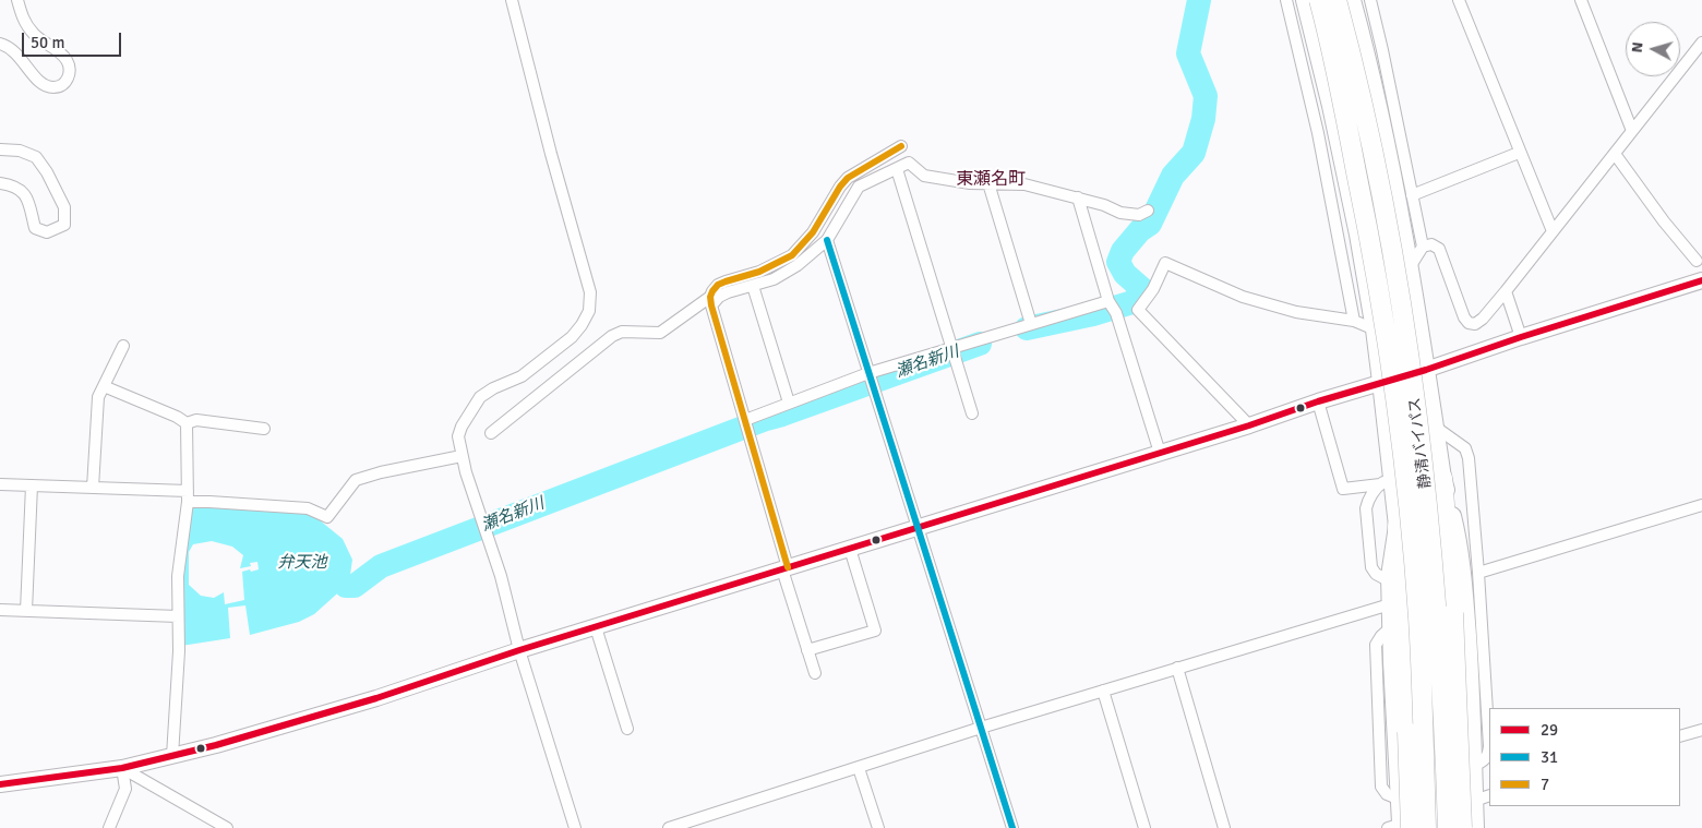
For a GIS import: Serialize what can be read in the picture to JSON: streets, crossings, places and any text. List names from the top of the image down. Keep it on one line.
{"streets":{"highway":["静清バイパス"]},"districts":["東瀬名町"],"water":["瀬名新川","弁天池"],"lines":["transit line 7","transit line 31","transit line 29"],"legend":["29","31","7"],"scale_bar":"50 m","north":"left"}
